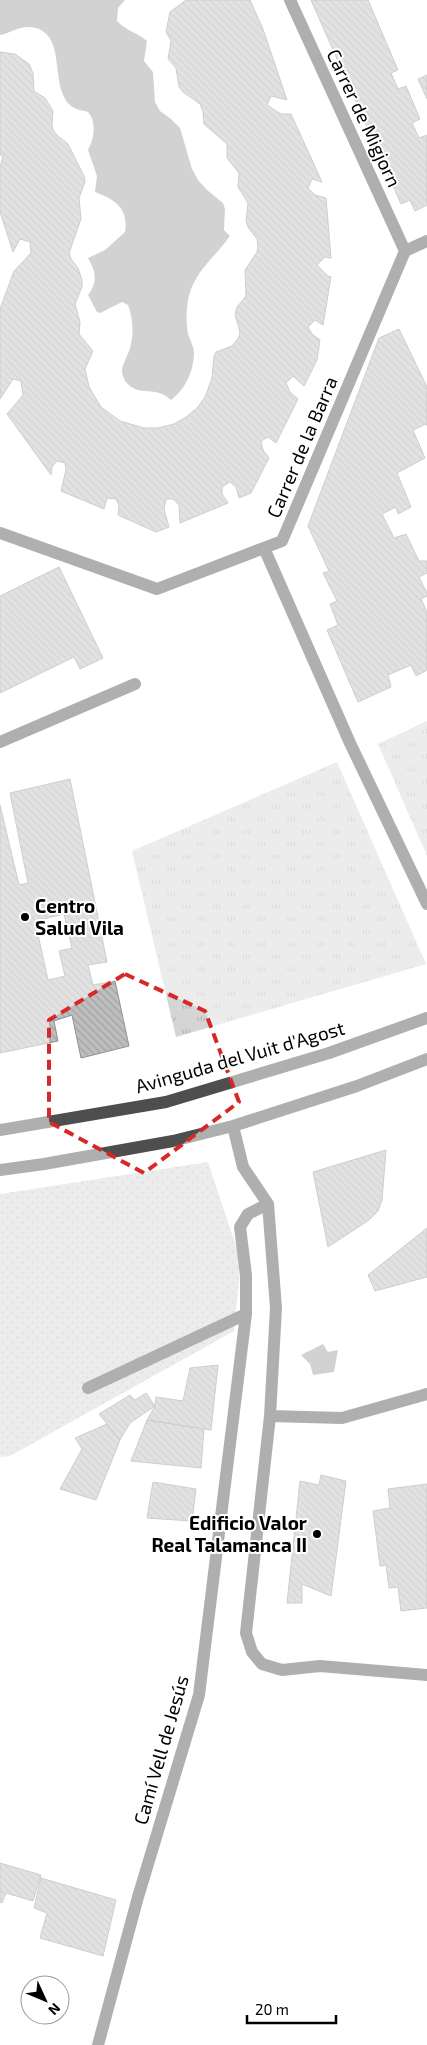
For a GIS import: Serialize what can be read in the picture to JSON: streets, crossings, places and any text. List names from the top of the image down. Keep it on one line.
{"streets":{"street":["Carrer de Migjorn","Carrer de la Barra","Avinguda del Vuit d'Agost","Camí Vell de Jesús"]},"crossings":[["Carrer de Migjorn","Carrer de la Barra"]],"places":["Centro Salud Vila","Edificio Valor Real Talamanca II"],"scale_bar":"20 m","north":"bottom right"}
